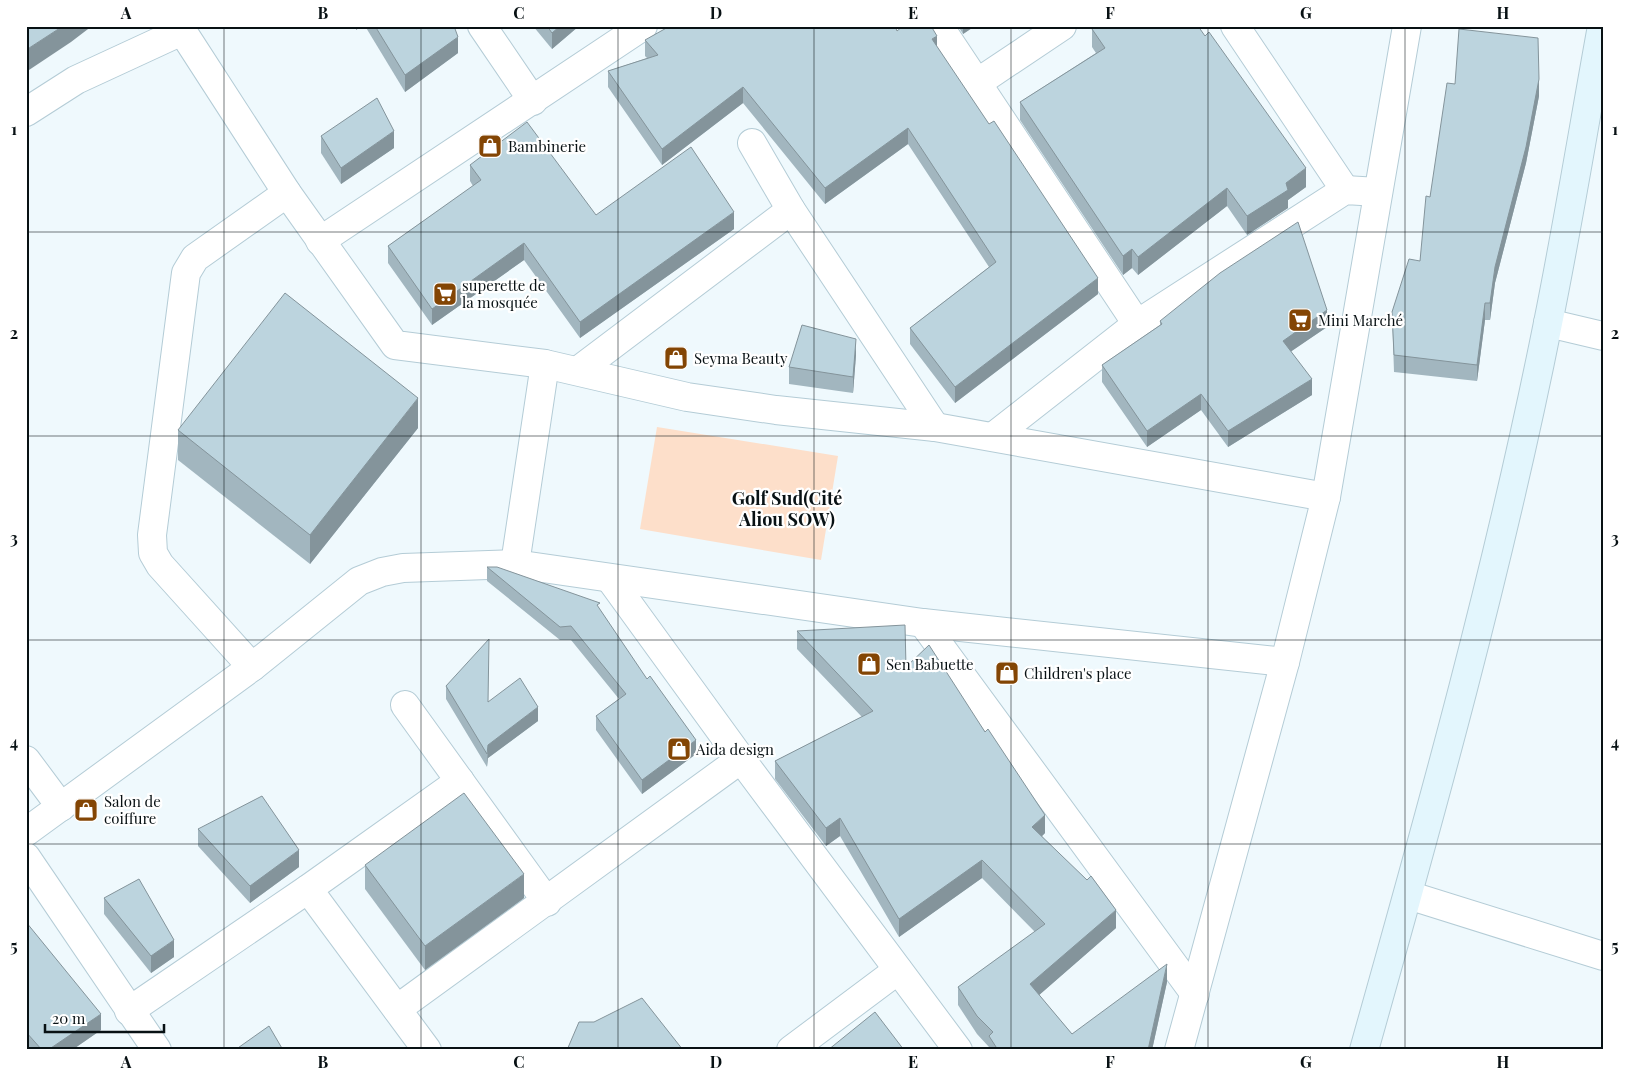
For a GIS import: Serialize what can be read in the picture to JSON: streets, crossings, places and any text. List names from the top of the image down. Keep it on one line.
{"districts":["Golf Sud(Cité Aliou SOW)"],"places":{"shop":["Bambinerie","Seyma Beauty","Sen Babuette","Children's place","Aida design","Salon de coiffure"],"supermarket":["superette de la mosquée","Mini Marché"]},"scale_bar":"20 m","grid":{"columns":["A","B","C","D","E","F","G","H"],"rows":["1","2","3","4","5"]}}
